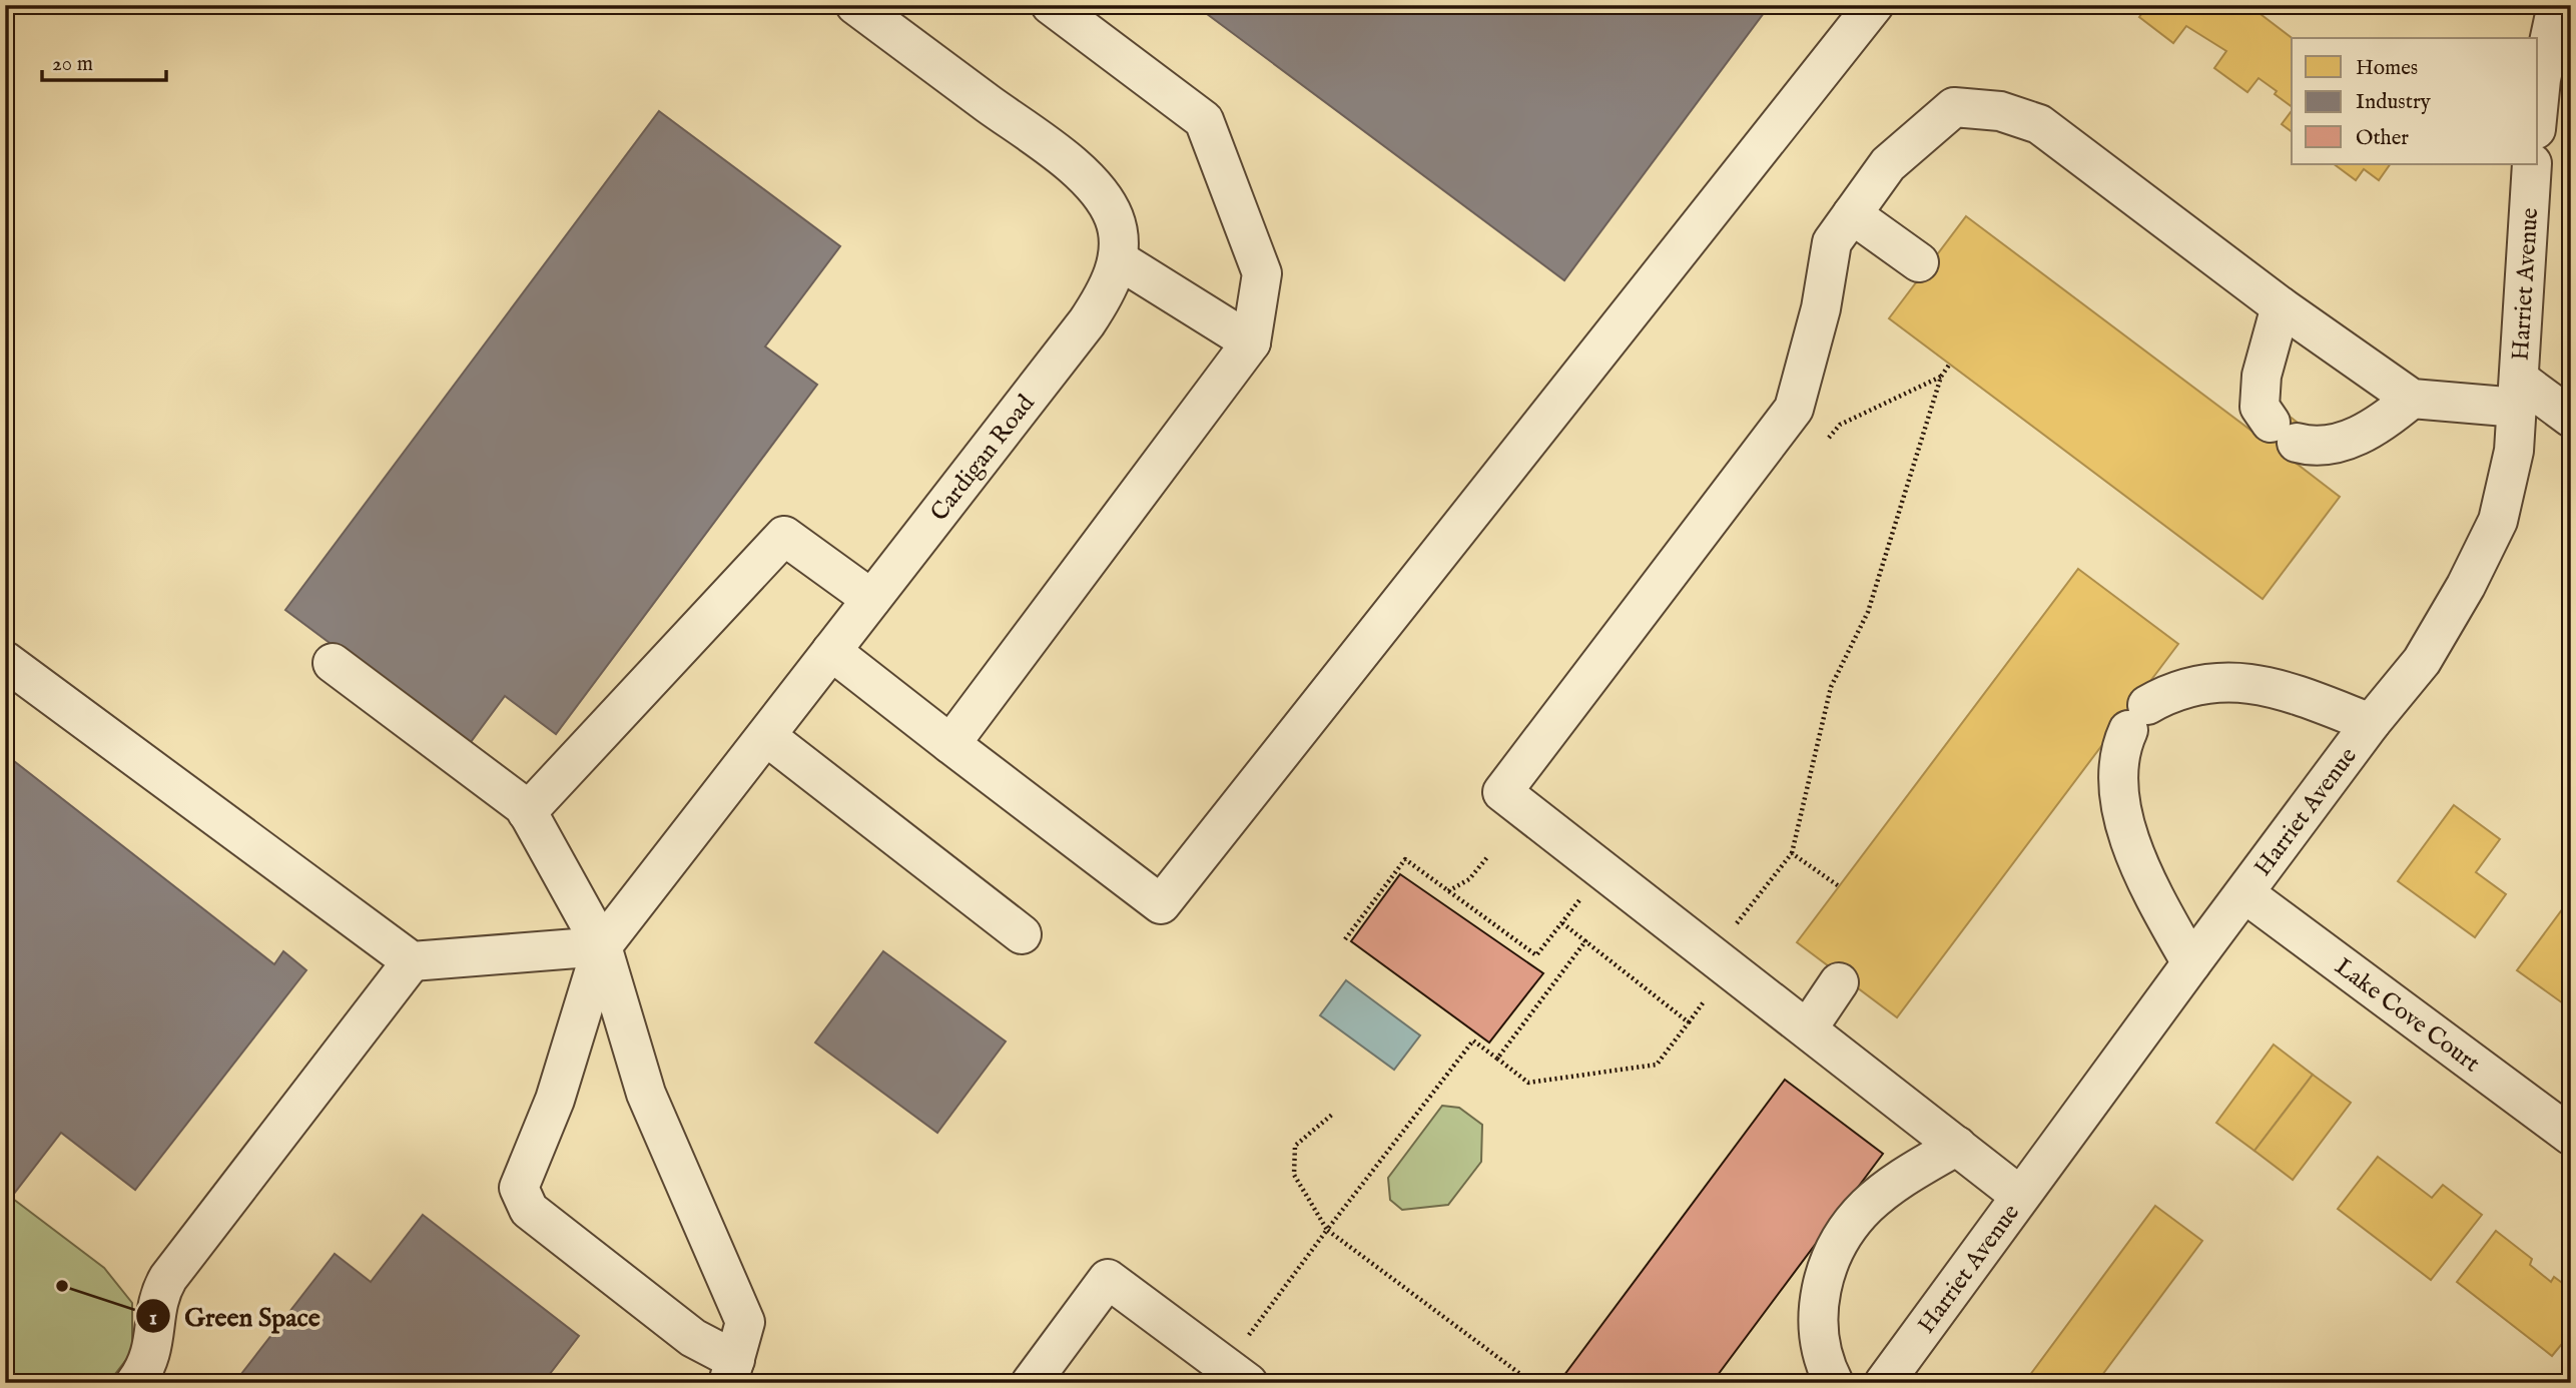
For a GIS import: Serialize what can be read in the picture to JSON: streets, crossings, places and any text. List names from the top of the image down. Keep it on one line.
{"streets":{"street":["Harriet Avenue","Cardigan Road","Lake Cove Court"]},"crossings":[["Harriet Avenue","Lake Cove Court"]],"places":["Green Space"],"legend":["Homes","Industry","Other"],"scale_bar":"20 m"}
